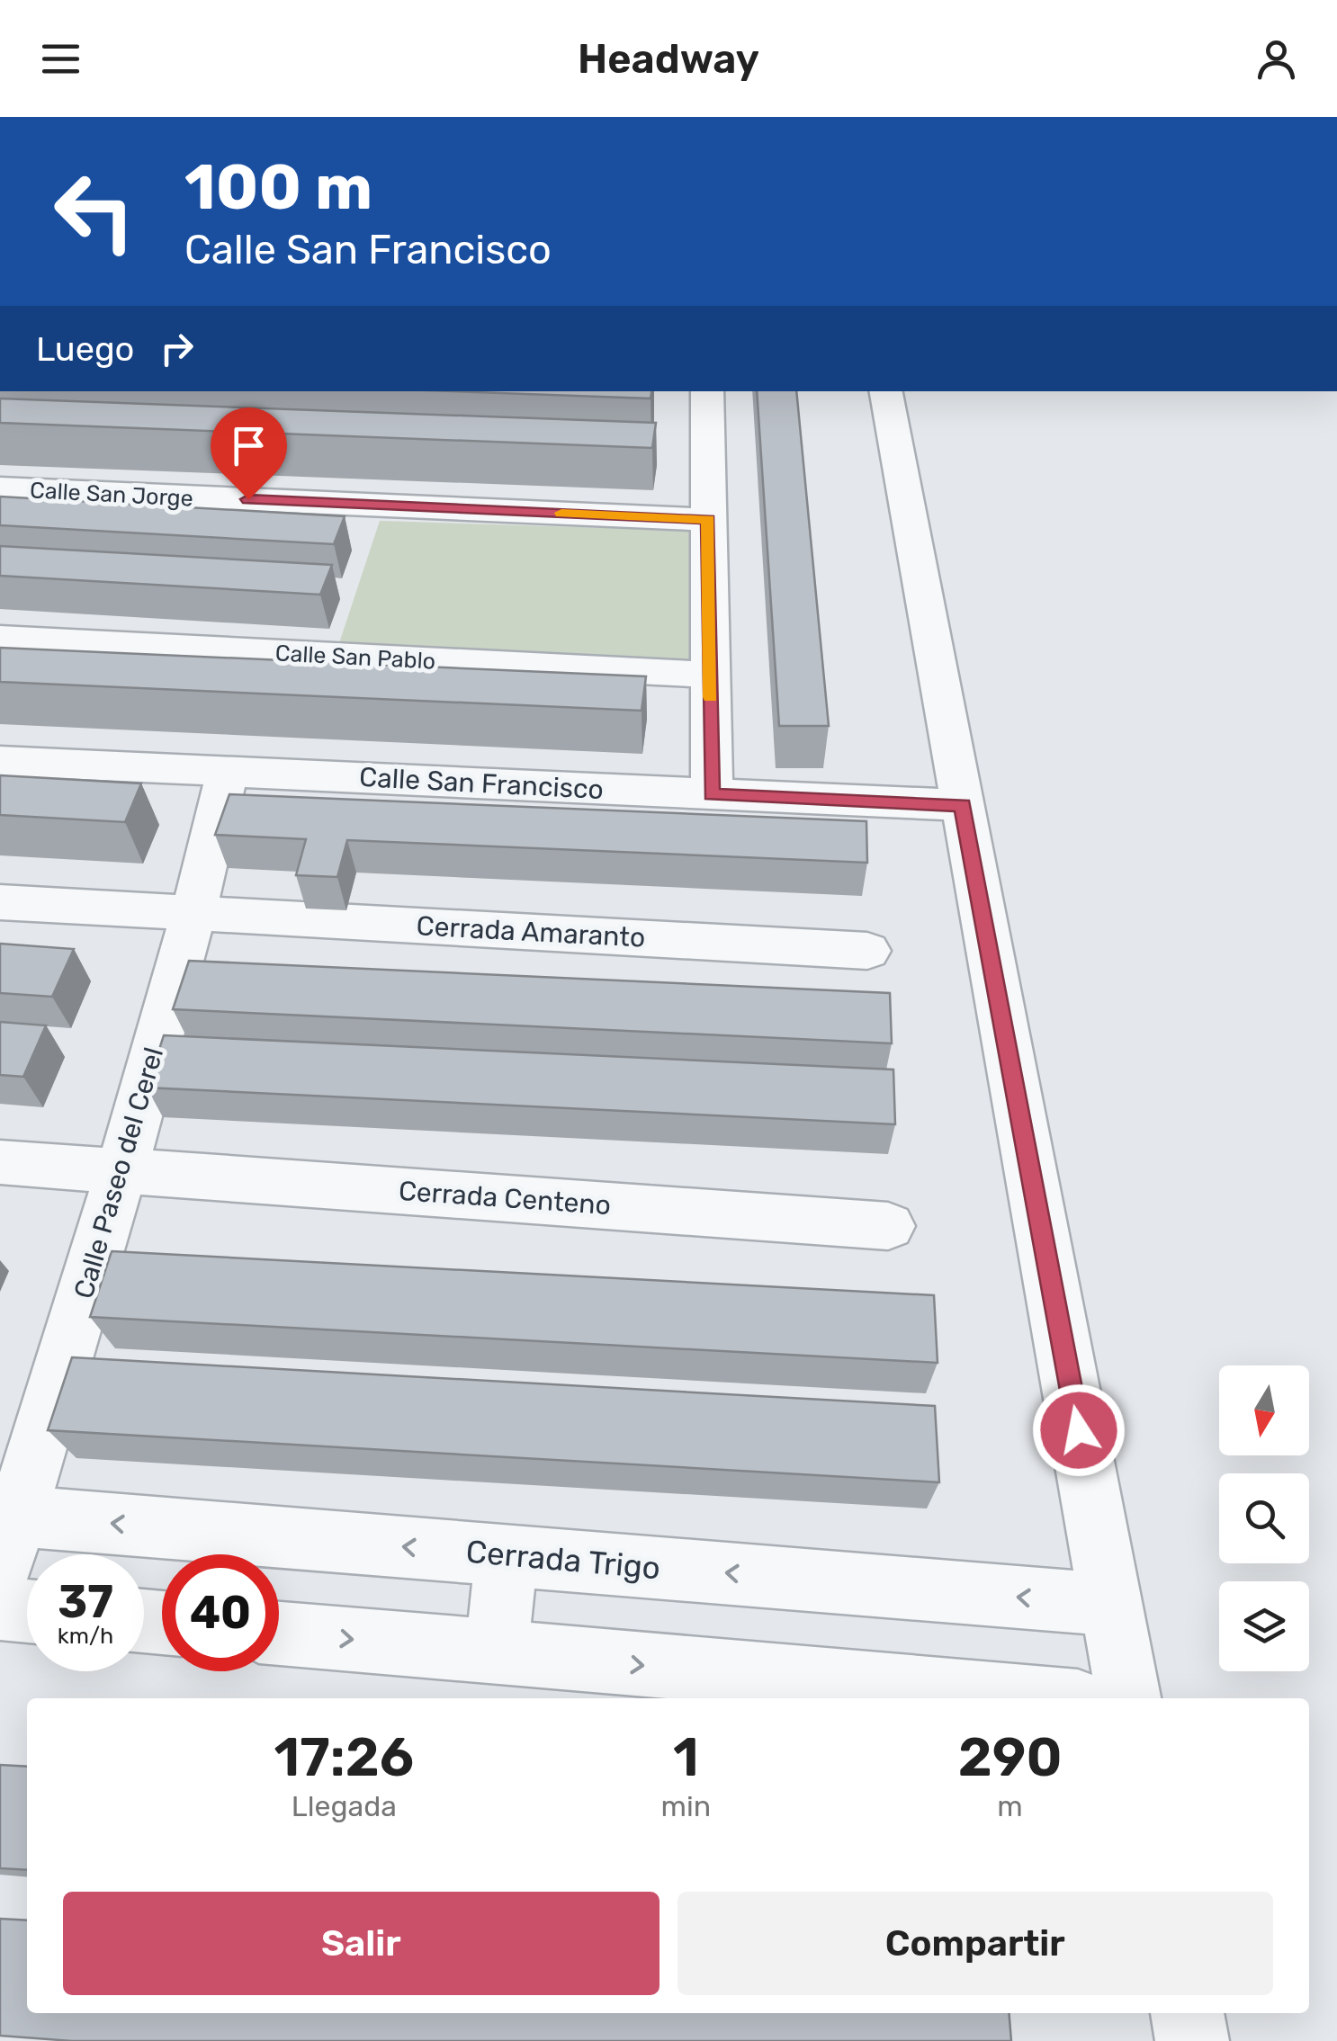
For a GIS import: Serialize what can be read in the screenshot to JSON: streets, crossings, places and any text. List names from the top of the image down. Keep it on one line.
{"streets":{"street":["Calle San Jorge","Calle San Pablo","Calle San Francisco","Cerrada Amaranto","Calle Paseo del Cerel","Cerrada Centeno","Cerrada Trigo"]},"crossings":[["Calle San Francisco","Calle Paseo del Cerel"],["Cerrada Amaranto","Calle Paseo del Cerel"],["Calle Paseo del Cerel","Cerrada Centeno"],["Calle Paseo del Cerel","Cerrada Trigo"]],"north":"bottom","page":{"header":"Headway","turn":["100 m","Calle San Francisco"],"then":"Luego","speed":"37 km/h","limit":"40","eta":["17:26","Llegada","1","min","290","m"],"buttons":["Salir","Compartir"]}}
